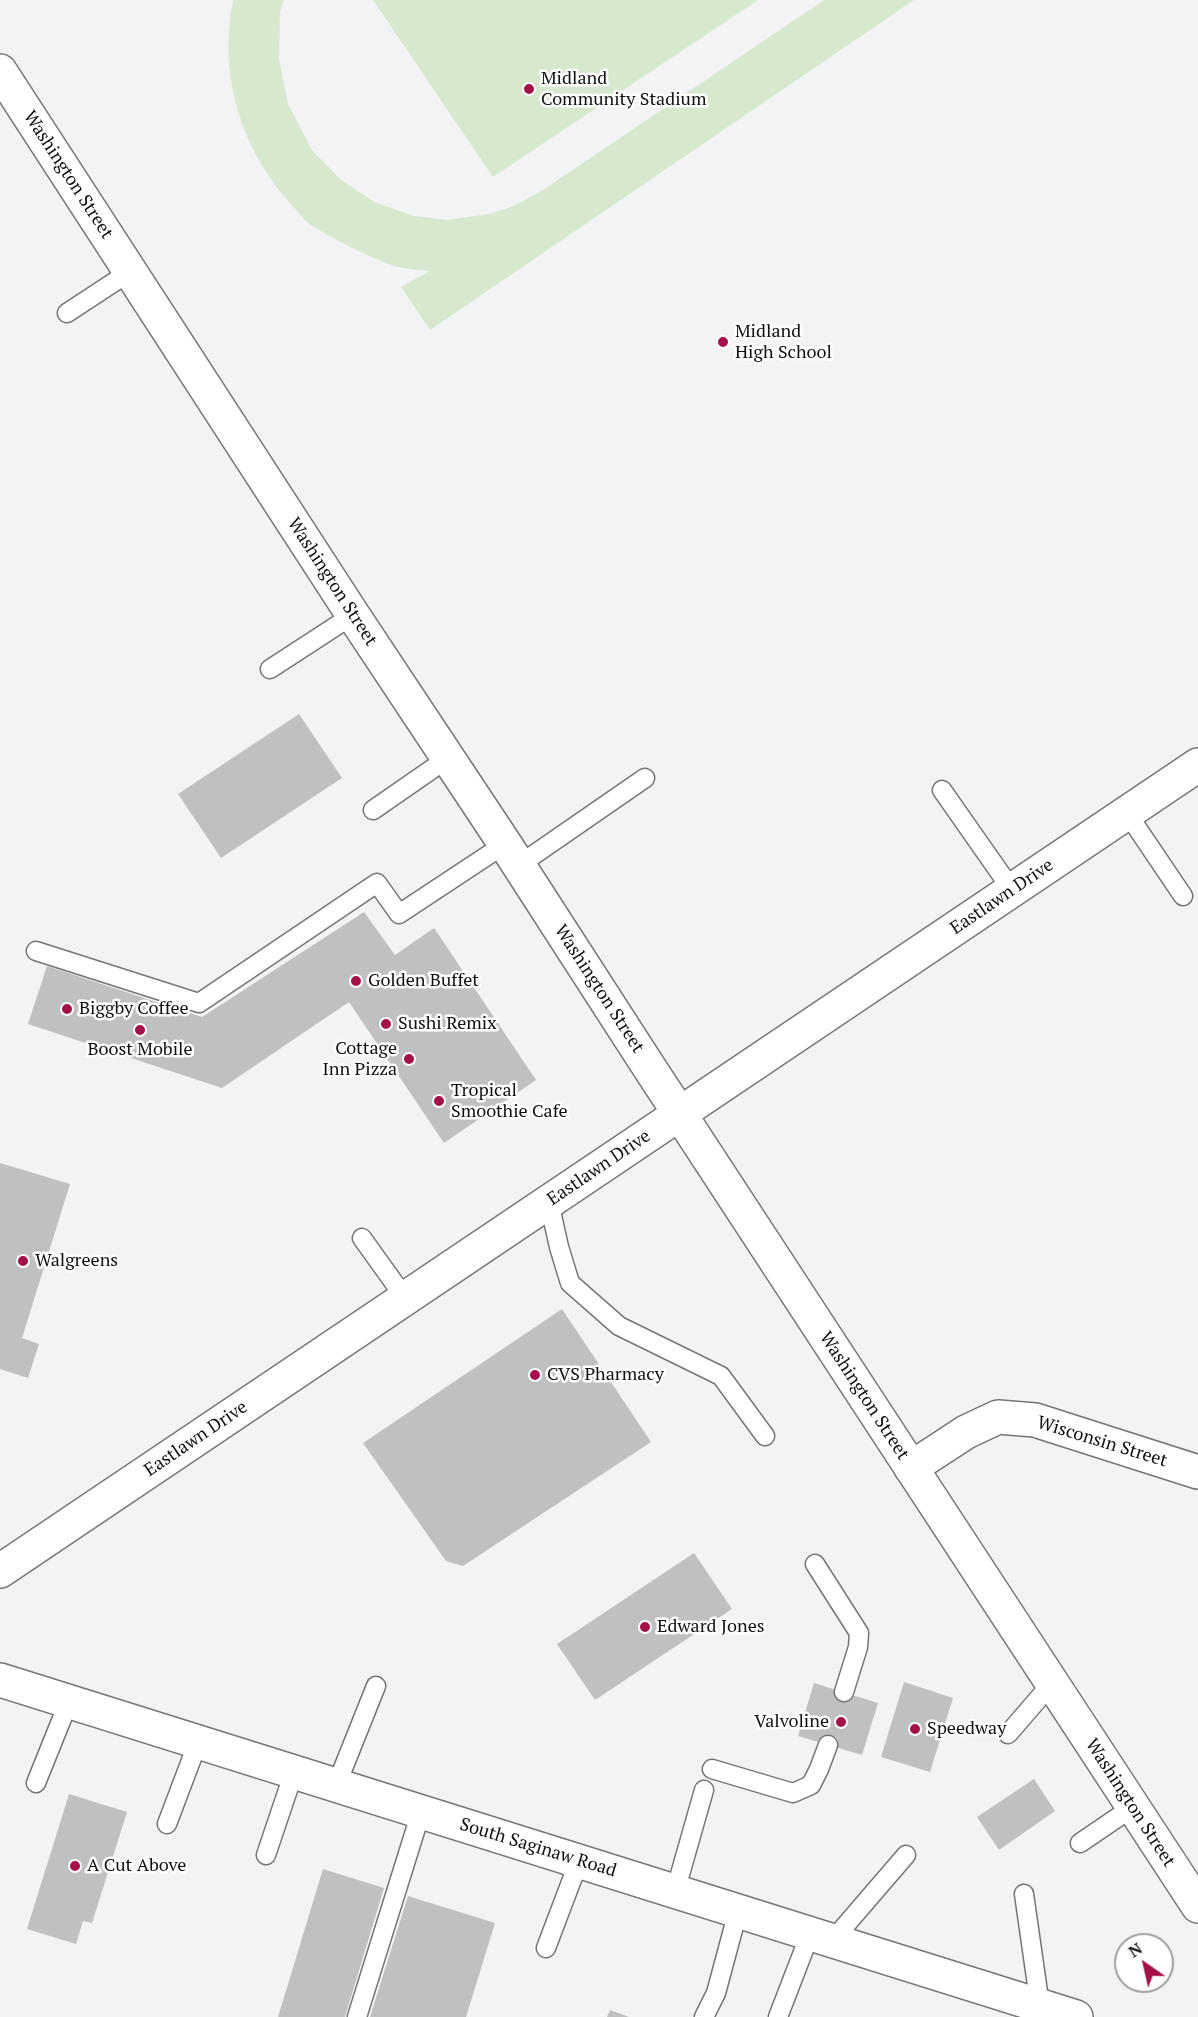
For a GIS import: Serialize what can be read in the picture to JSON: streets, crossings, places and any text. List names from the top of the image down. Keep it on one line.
{"streets":{"street":["Washington Street","Eastlawn Drive","Wisconsin Street","South Saginaw Road"]},"crossings":[["Washington Street","Eastlawn Drive"],["Washington Street","Wisconsin Street"]],"places":["Midland Community Stadium","Midland High School","Golden Buffet","Biggby Coffee","Sushi Remix","Boost Mobile","Cottage Inn Pizza","Tropical Smoothie Cafe","Walgreens","CVS Pharmacy","Edward Jones","Valvoline","Speedway","A Cut Above"],"north":"top left"}
